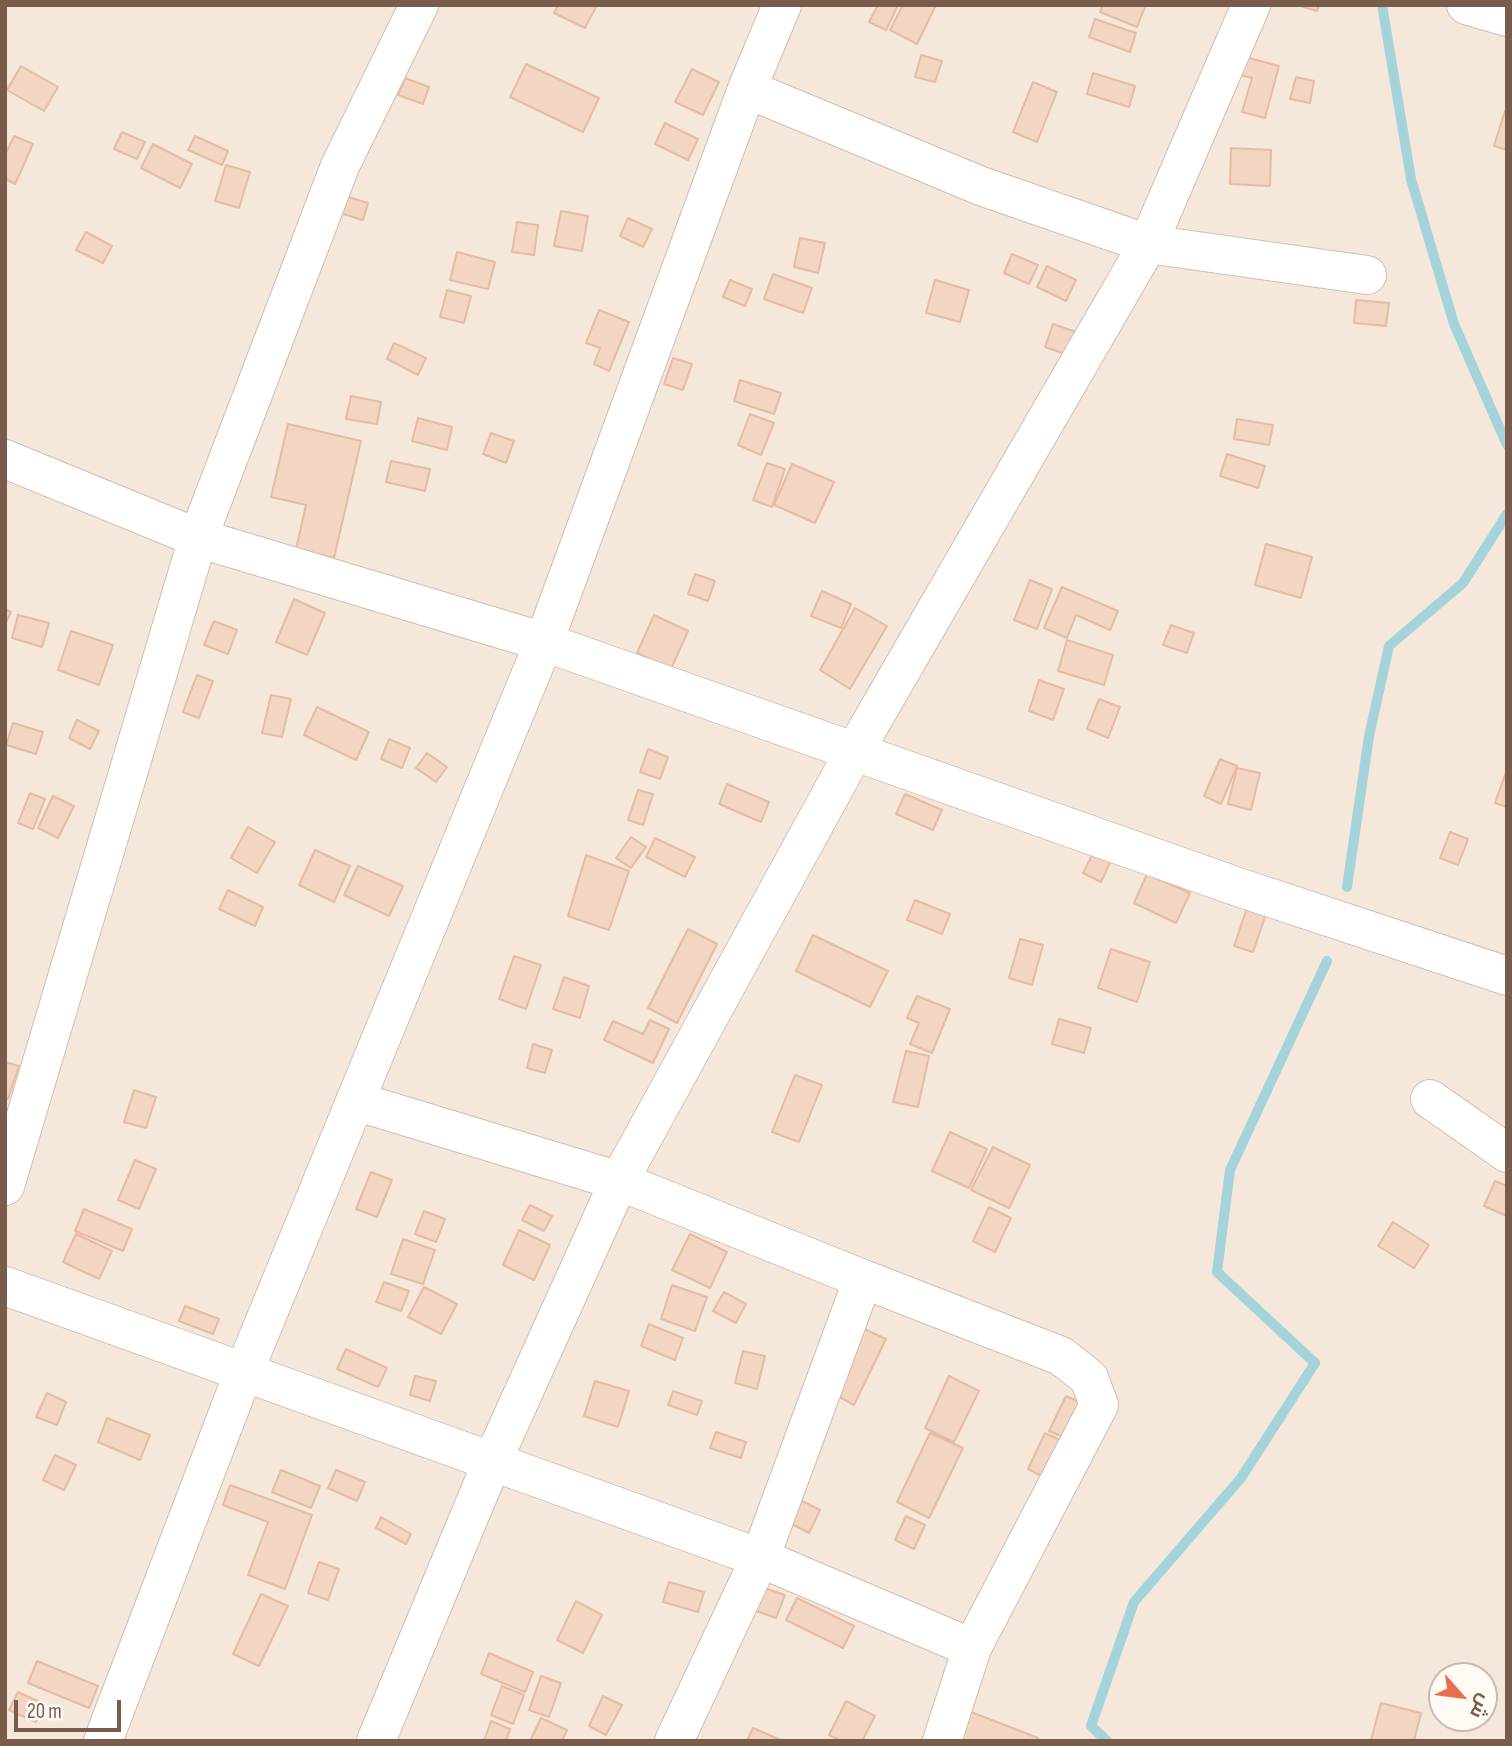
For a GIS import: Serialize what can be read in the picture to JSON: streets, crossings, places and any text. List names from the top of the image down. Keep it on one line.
{"scale_bar":"20 m","north":"bottom right"}
